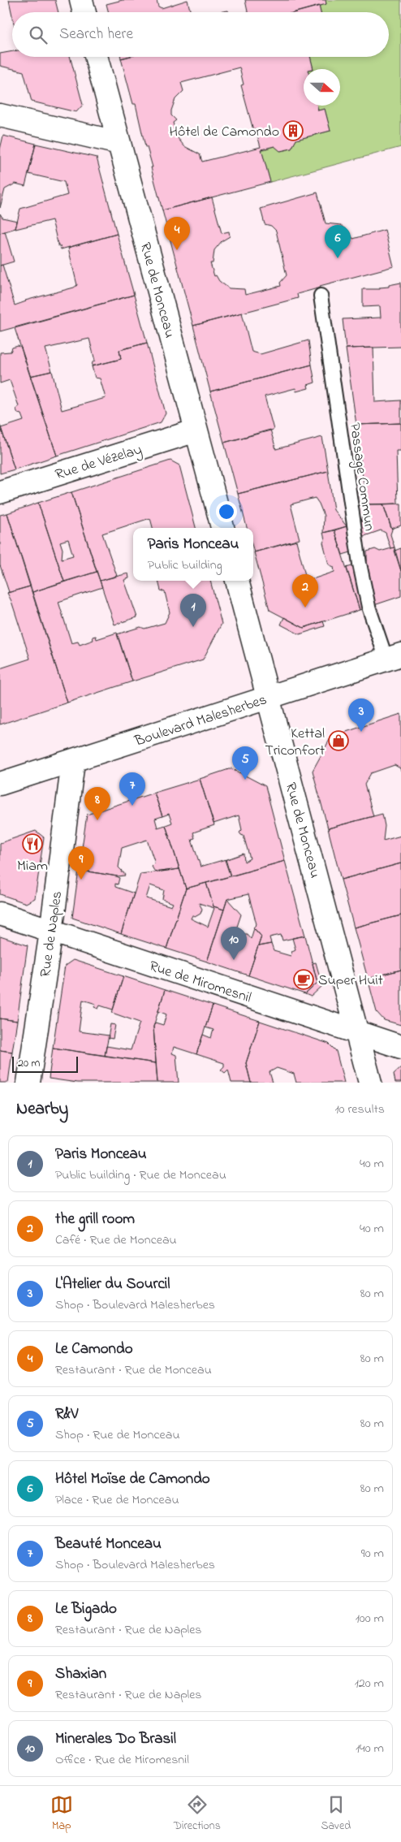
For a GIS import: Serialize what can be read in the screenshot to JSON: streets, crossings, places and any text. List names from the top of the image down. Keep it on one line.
{"streets":{"street":["Rue de Monceau","Rue de Vézelay","Boulevard Malesherbes","Rue de Naples","Rue de Miromesnil"],"lane":["Passage Commun"]},"crossings":[["Rue de Monceau","Rue de Vézelay"],["Rue de Monceau","Boulevard Malesherbes"],["Rue de Monceau","Rue de Miromesnil"],["Passage Commun","Boulevard Malesherbes"],["Boulevard Malesherbes","Rue de Naples"],["Rue de Naples","Rue de Miromesnil"]],"places":{"building":["Hôtel de Camondo"],"shop":["Kettal Triconfort"],"restaurant":["Miam"],"cafe":["Super Huit"]},"scale_bar":"20 m","north":"right","page":{"search":"Search here","pins":["4","6","2","1","3","5","7","8","9","10"],"popup":["Paris Monceau","Public building"],"scale":"20 m","heading":["Nearby","10 results"],"list":[{"mark":"1","name":"Paris Monceau","note":"Public building · Rue de Monceau","value":"40 m"},{"mark":"2","name":"the grill room","note":"Café · Rue de Monceau","value":"40 m"},{"mark":"3","name":"L'Atelier du Sourcil","note":"Shop · Boulevard Malesherbes","value":"80 m"},{"mark":"4","name":"Le Camondo","note":"Restaurant · Rue de Monceau","value":"80 m"},{"mark":"5","name":"R&V","note":"Shop · Rue de Monceau","value":"80 m"},{"mark":"6","name":"Hôtel Moïse de Camondo","note":"Place · Rue de Monceau","value":"80 m"},{"mark":"7","name":"Beauté Monceau","note":"Shop · Boulevard Malesherbes","value":"90 m"},{"mark":"8","name":"Le Bigado","note":"Restaurant · Rue de Naples","value":"100 m"},{"mark":"9","name":"Shaxian","note":"Restaurant · Rue de Naples","value":"120 m"},{"mark":"10","name":"Minerales Do Brasil","note":"Office · Rue de Miromesnil","value":"140 m"}],"nav":["Map","Directions","Saved"]}}
